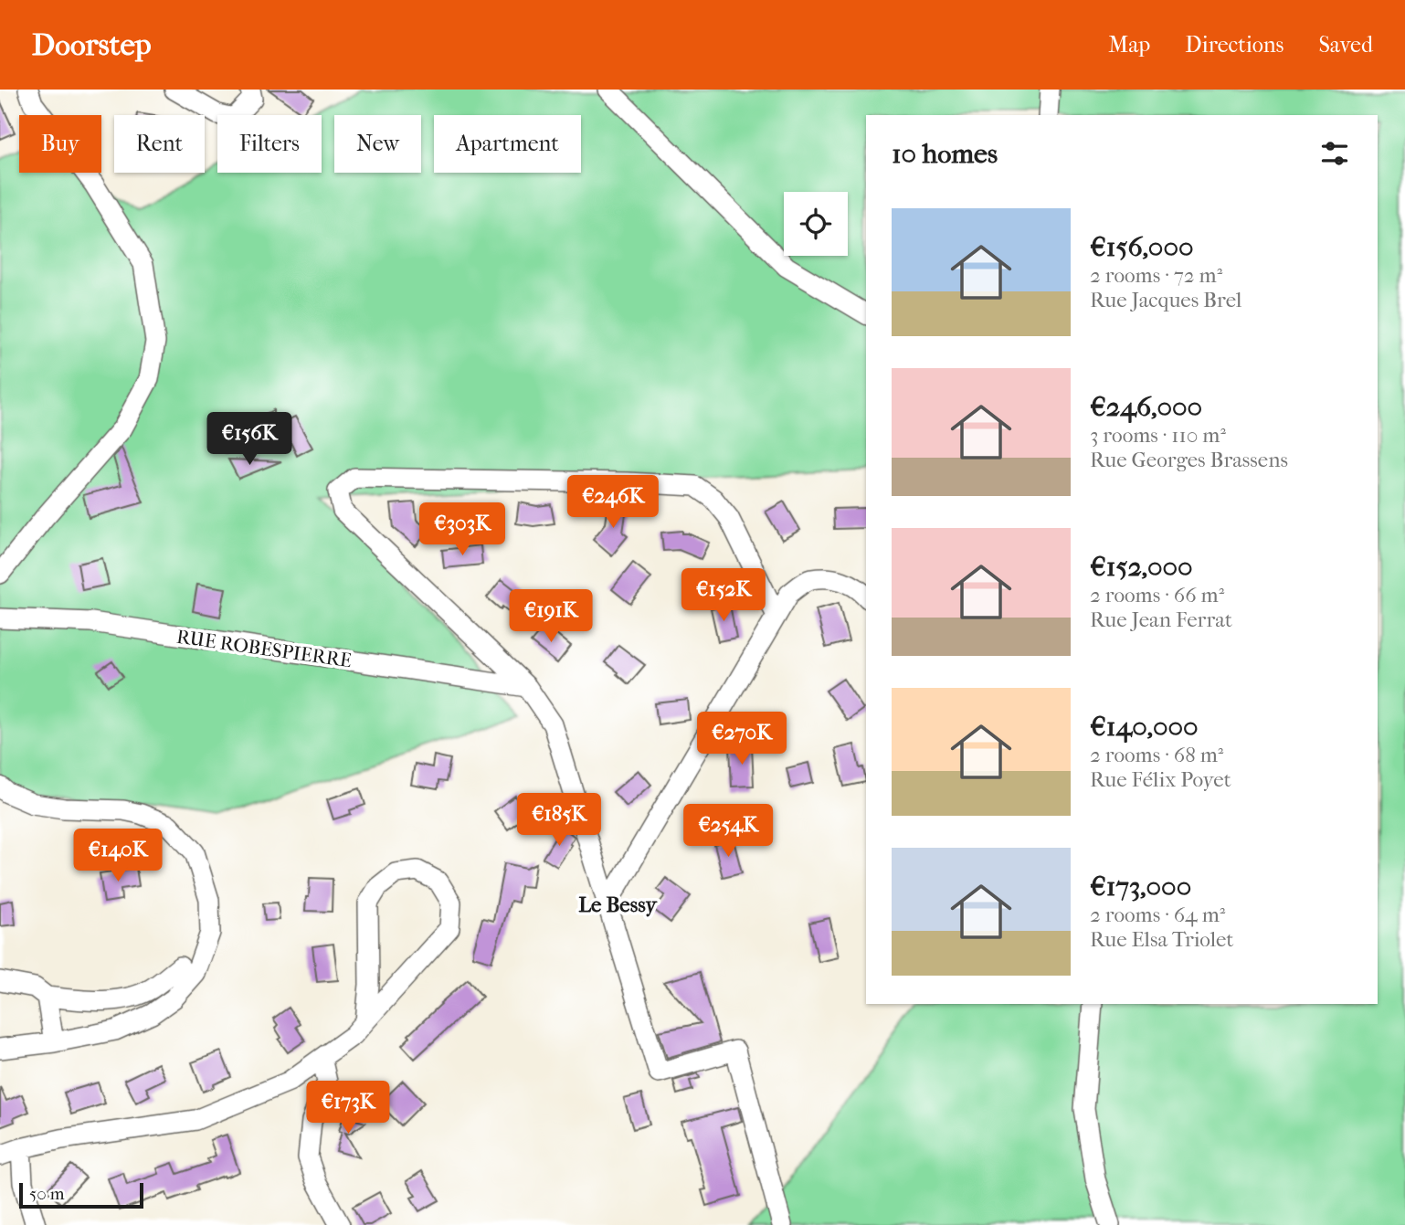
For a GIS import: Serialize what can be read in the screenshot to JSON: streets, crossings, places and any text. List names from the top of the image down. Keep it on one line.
{"streets":{"street":["RUE ROBESPIERRE"]},"districts":["Le Bessy"],"scale_bar":"50 m","page":{"header":"Doorstep","nav":["Map","Directions","Saved"],"chip":["Buy","Rent","Filters","New","Apartment"],"heading":"10 homes","list":[{"name":"€156,000","note":"2 rooms · 72 m² · Rue Jacques Brel"},{"name":"€246,000","note":"3 rooms · 110 m² · Rue Georges Brassens"},{"name":"€152,000","note":"2 rooms · 66 m² · Rue Jean Ferrat"},{"name":"€140,000","note":"2 rooms · 68 m² · Rue Félix Poyet"},{"name":"€173,000","note":"2 rooms · 64 m² · Rue Elsa Triolet"}],"price":["€156K","€246K","€303K","€152K","€191K","€270K","€185K","€254K","€140K","€173K"],"scale":"50 m"}}
